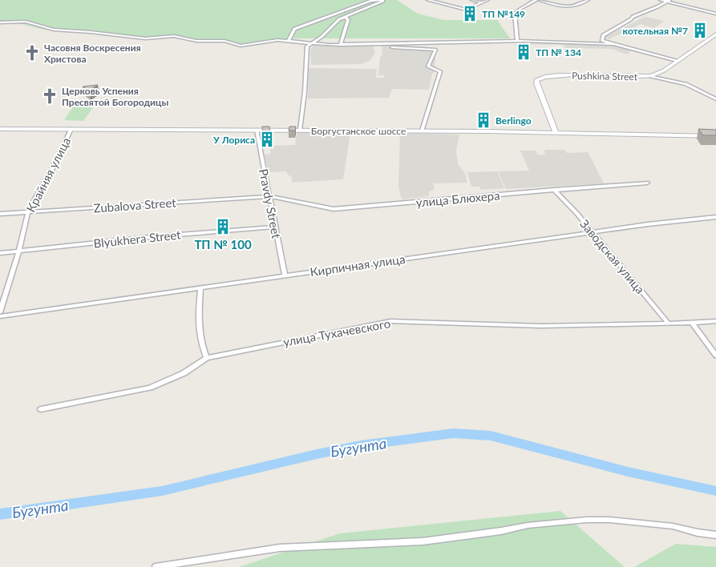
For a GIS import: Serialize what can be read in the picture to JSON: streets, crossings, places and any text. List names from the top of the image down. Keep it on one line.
{"streets":{"street":["Pushkina Street","Боргустанское шоссе","Крайняя улица","улица Блюхера","Pravdy Street","Zubalova Street","Blyukhera Street","Заводская улица","Кирпичная улица","улица Тухачевского"]},"crossings":[["Pushkina Street","Боргустанское шоссе"],["Боргустанское шоссе","Крайняя улица"],["Боргустанское шоссе","Pravdy Street"],["Крайняя улица","Zubalova Street"],["Крайняя улица","Blyukhera Street"],["улица Блюхера","Pravdy Street"],["улица Блюхера","Zubalova Street"],["улица Блюхера","Заводская улица"],["Pravdy Street","Zubalova Street"],["Pravdy Street","Blyukhera Street"],["Pravdy Street","Кирпичная улица"],["Заводская улица","Кирпичная улица"],["Заводская улица","улица Тухачевского"]],"water":["Бугунта"],"places":{"building":["ТП №149","котельная №7","ТП № 134","Berlingo","У Лориса","ТП № 100"],"church":["Часовня Воскресения Христова","Церковь Успения Пресвятой Богородицы"]}}
